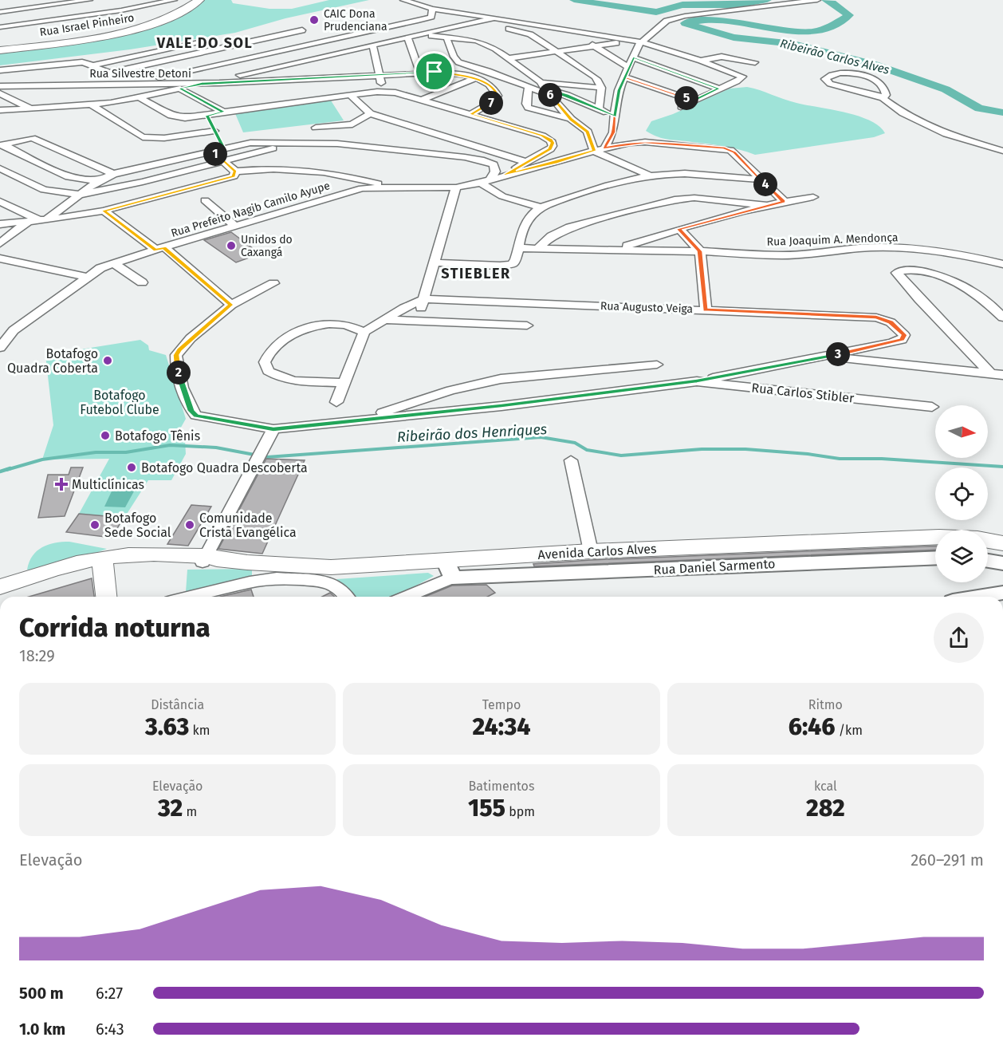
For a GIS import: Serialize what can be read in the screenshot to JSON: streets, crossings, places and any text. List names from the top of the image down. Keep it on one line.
{"streets":{"main road":["Rua Israel Pinheiro","Avenida Carlos Alves"],"street":["Rua Silvestre Detoni","Rua Prefeito Nagib Camilo Ayupe","Rua Joaquim A. Mendonça","Rua Augusto Veiga","Rua Carlos Stibler","Rua Daniel Sarmento"]},"crossings":[["Avenida Carlos Alves","Rua Daniel Sarmento"]],"districts":["VALE DO SOL","STIEBLER"],"water":["Ribeirão Carlos Alves","Ribeirão dos Henriques"],"parks":["Botafogo Futebol Clube"],"places":{"other":["CAIC Dona Prudenciana","Unidos do Caxangá","Botafogo Quadra Coberta","Botafogo Tênis","Botafogo Quadra Descoberta","Botafogo Sede Social","Comunidade Cristã Evangélica"],"health":["Multiclínicas"]},"north":"right","page":{"pins":["6","5","7","1","4","3","2"],"heading":["Corrida noturna","18:29"],"stats":[["Distância","3.63 km"],["Tempo","24:34"],["Ritmo","6:46 /km"],["Elevação","32 m"],["Batimentos","155 bpm"],["kcal","282"]],"chart":["Elevação","260–291 m"],"list":[{"name":"500 m","note":"6:27"},{"name":"1.0 km","note":"6:43"}]}}
